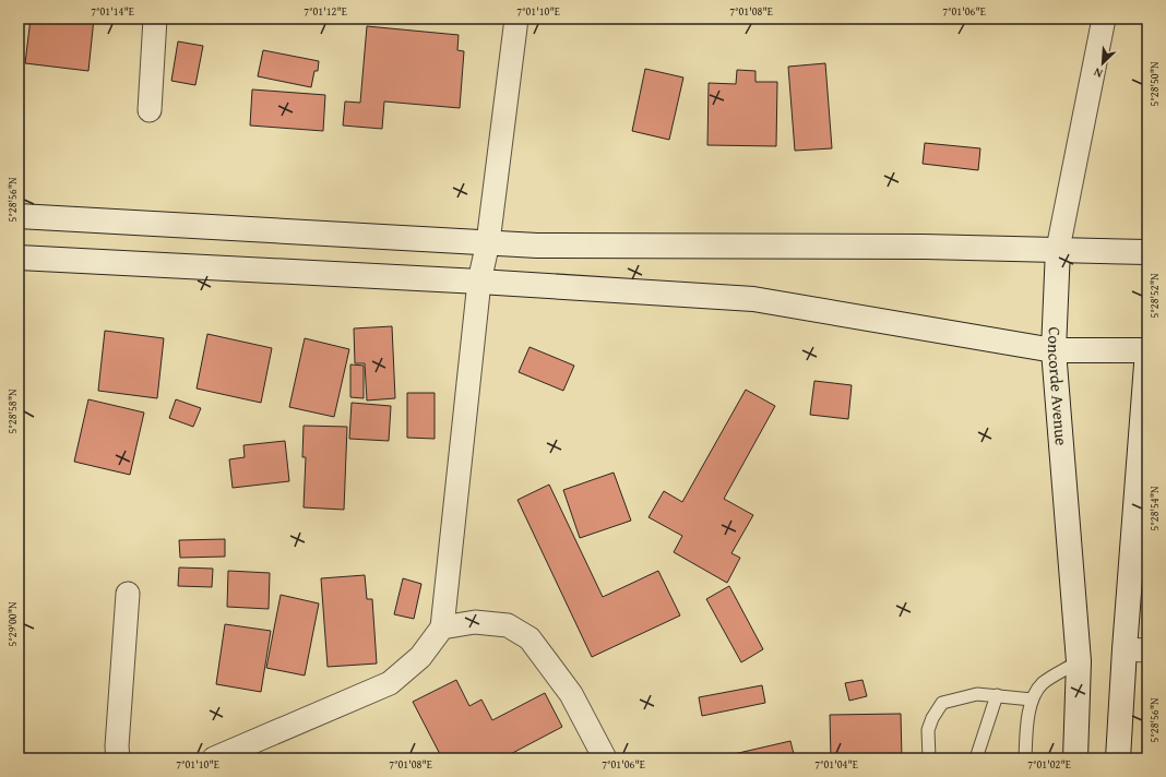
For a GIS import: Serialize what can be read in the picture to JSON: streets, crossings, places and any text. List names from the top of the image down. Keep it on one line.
{"streets":{"street":["Concorde Avenue"]},"north":"bottom left","coordinates":["7°01'14\"E","7°01'12\"E","7°01'10\"E","7°01'08\"E","7°01'06\"E","5°28'50\"N","5°28'56\"N","5°28'52\"N","5°28'58\"N","5°28'54\"N","5°29'00\"N","7°01'04\"E","7°01'02\"E"]}
